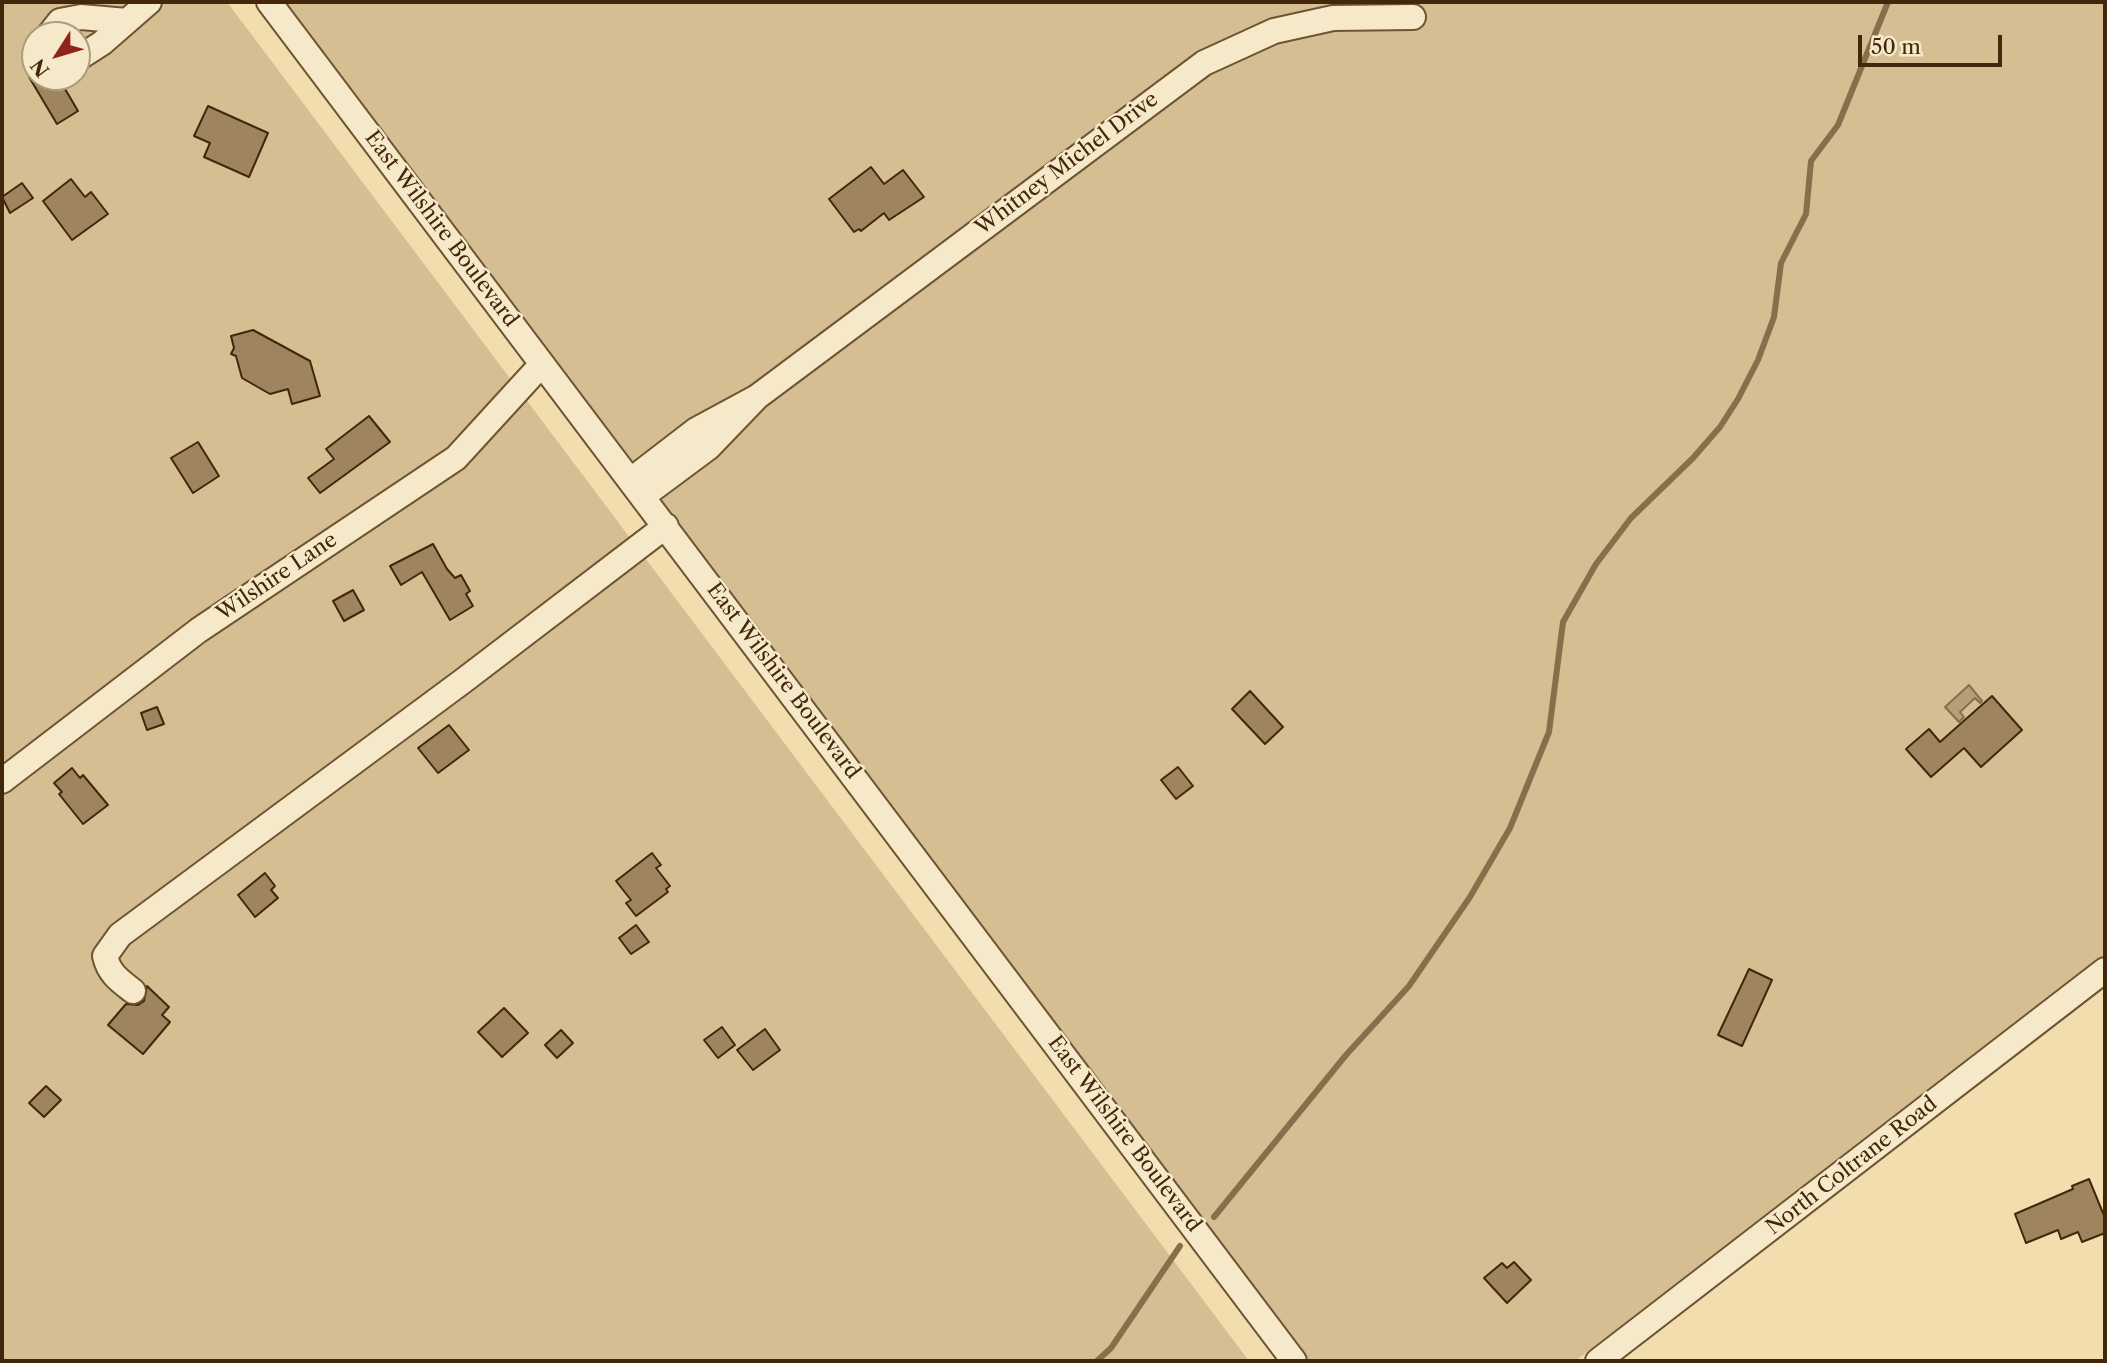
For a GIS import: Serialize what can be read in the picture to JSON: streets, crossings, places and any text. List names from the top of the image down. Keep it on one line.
{"streets":{"street":["Whitney Michel Drive","East Wilshire Boulevard","Wilshire Lane","North Coltrane Road"]},"crossings":[["Whitney Michel Drive","East Wilshire Boulevard"],["East Wilshire Boulevard","Wilshire Lane"]],"scale_bar":"50 m","north":"bottom left"}
